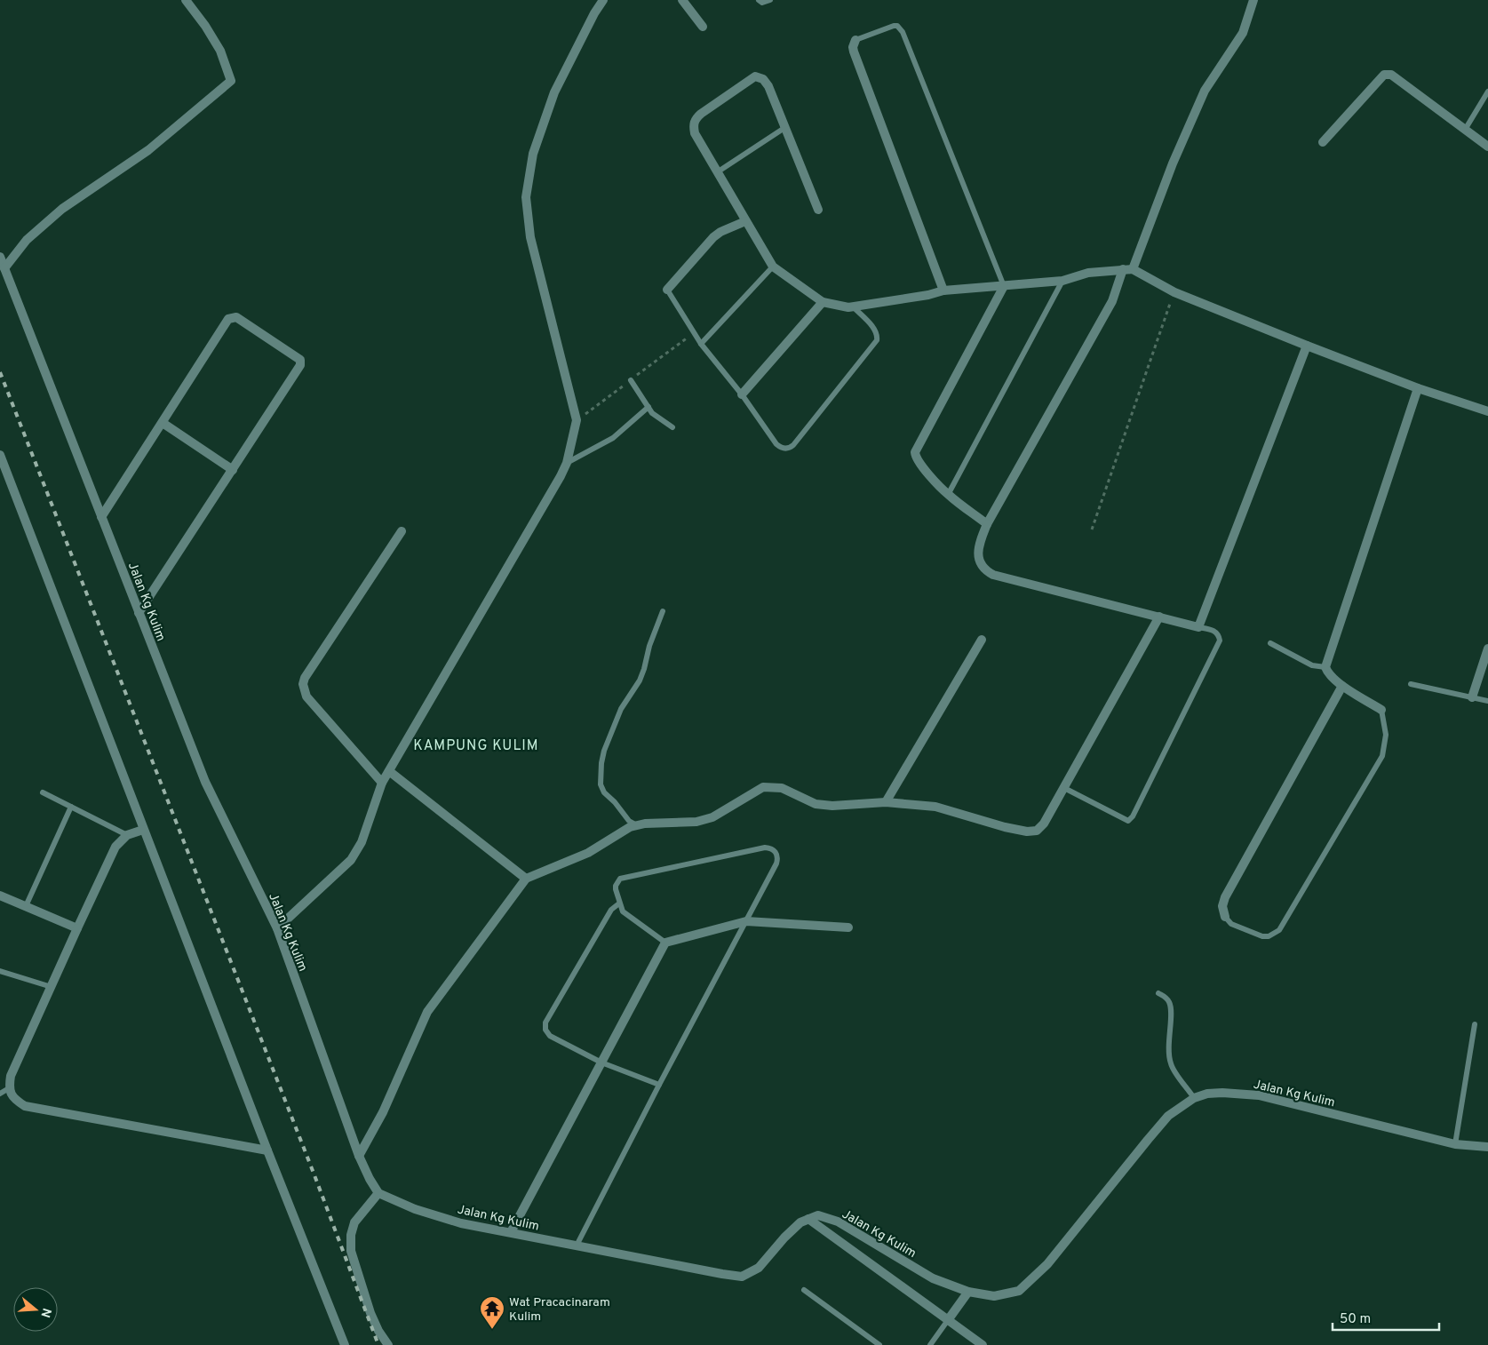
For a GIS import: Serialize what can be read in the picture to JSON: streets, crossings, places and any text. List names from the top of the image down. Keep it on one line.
{"streets":{"street":["Jalan Kg Kulim"]},"districts":["KAMPUNG KULIM"],"places":{"temple":["Wat Pracacinaram Kulim"]},"scale_bar":"50 m","north":"right"}
